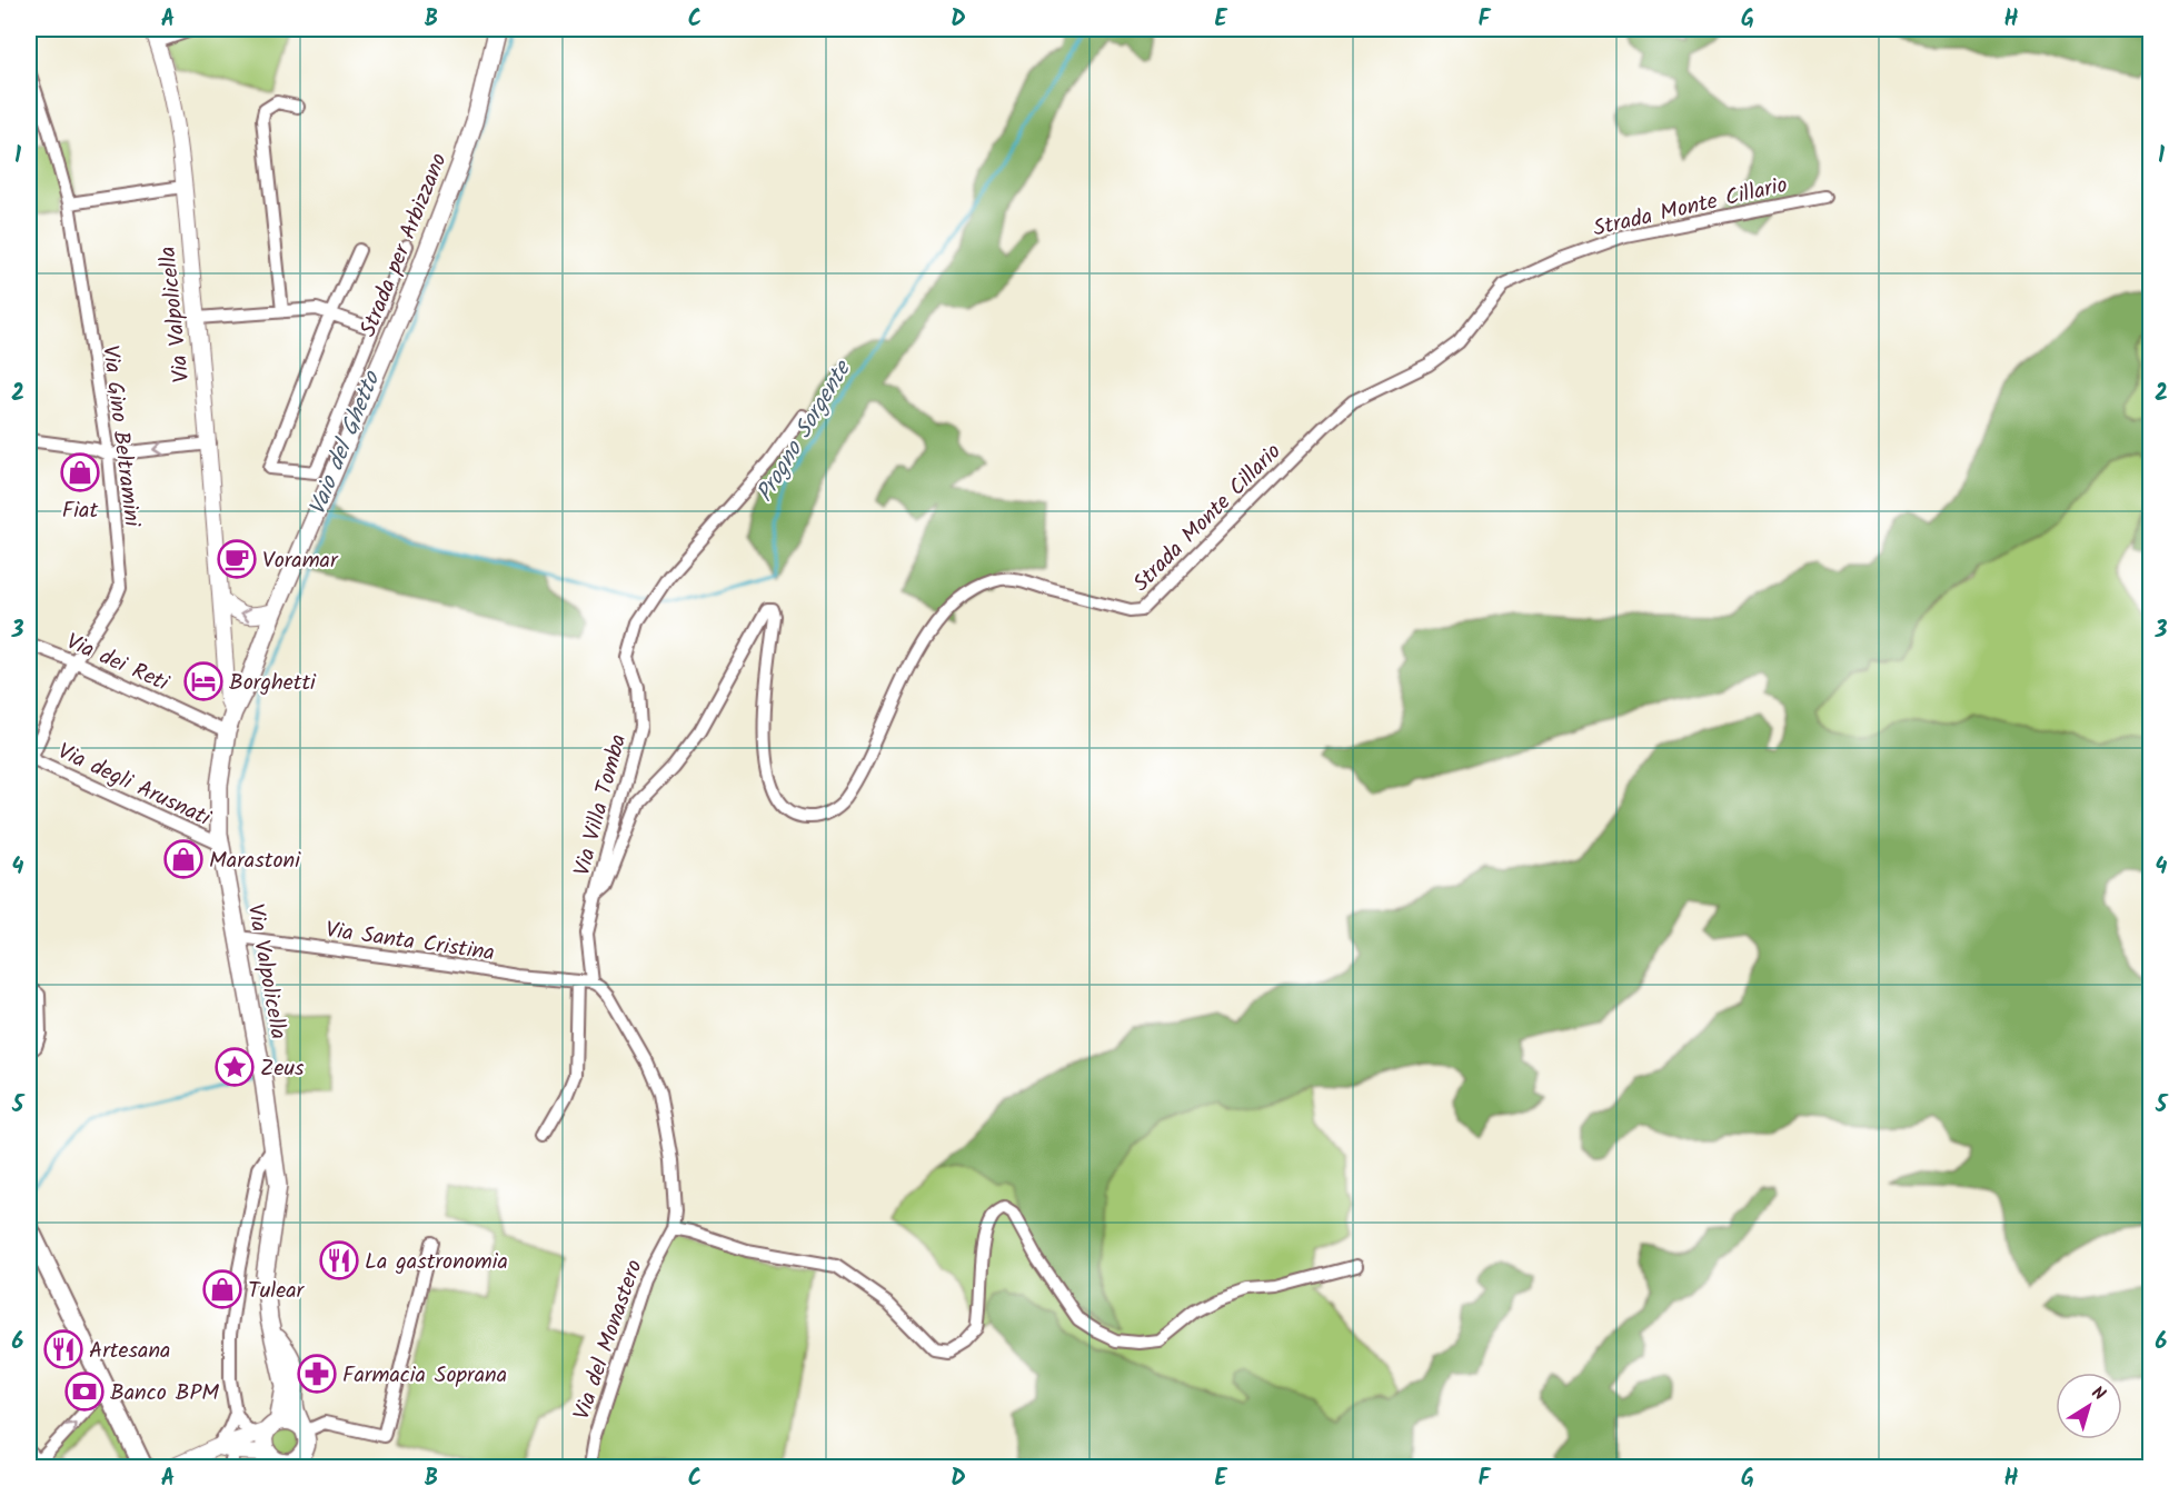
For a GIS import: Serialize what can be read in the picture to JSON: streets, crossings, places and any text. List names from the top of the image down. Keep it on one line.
{"streets":{"main road":["Strada per Arbizzano","Via Valpolicella"],"street":["Strada Monte Cillario","Via Gino Beltramini","Via dei Reti","Via degli Arusnati","Via Villa Tomba","Via Santa Cristina","Via del Monastero"]},"crossings":[["Strada Monte Cillario","Via Villa Tomba"],["Strada per Arbizzano","Via Valpolicella"],["Strada per Arbizzano","Via dei Reti"],["Via Valpolicella","Via dei Reti"],["Via Valpolicella","Via degli Arusnati"],["Via Valpolicella","Via Santa Cristina"],["Via Gino Beltramini","Via dei Reti"],["Via Gino Beltramini","Via degli Arusnati"],["Via dei Reti","Via degli Arusnati"],["Via Villa Tomba","Via Santa Cristina"],["Via Villa Tomba","Via del Monastero"],["Via Santa Cristina","Via del Monastero"]],"water":["Progno Sorgente","Vaio del Ghetto"],"places":{"shop":["Fiat","Marastoni","Tulear"],"cafe":["Voramar"],"hotel":["Borghetti"],"place":["Zeus"],"restaurant":["La gastronomia","Artesana"],"pharmacy":["Farmacia Soprana"],"bank":["Banco BPM"]},"north":"top right","grid":{"columns":["A","B","C","D","E","F","G","H"],"rows":["1","2","3","4","5","6"]}}
